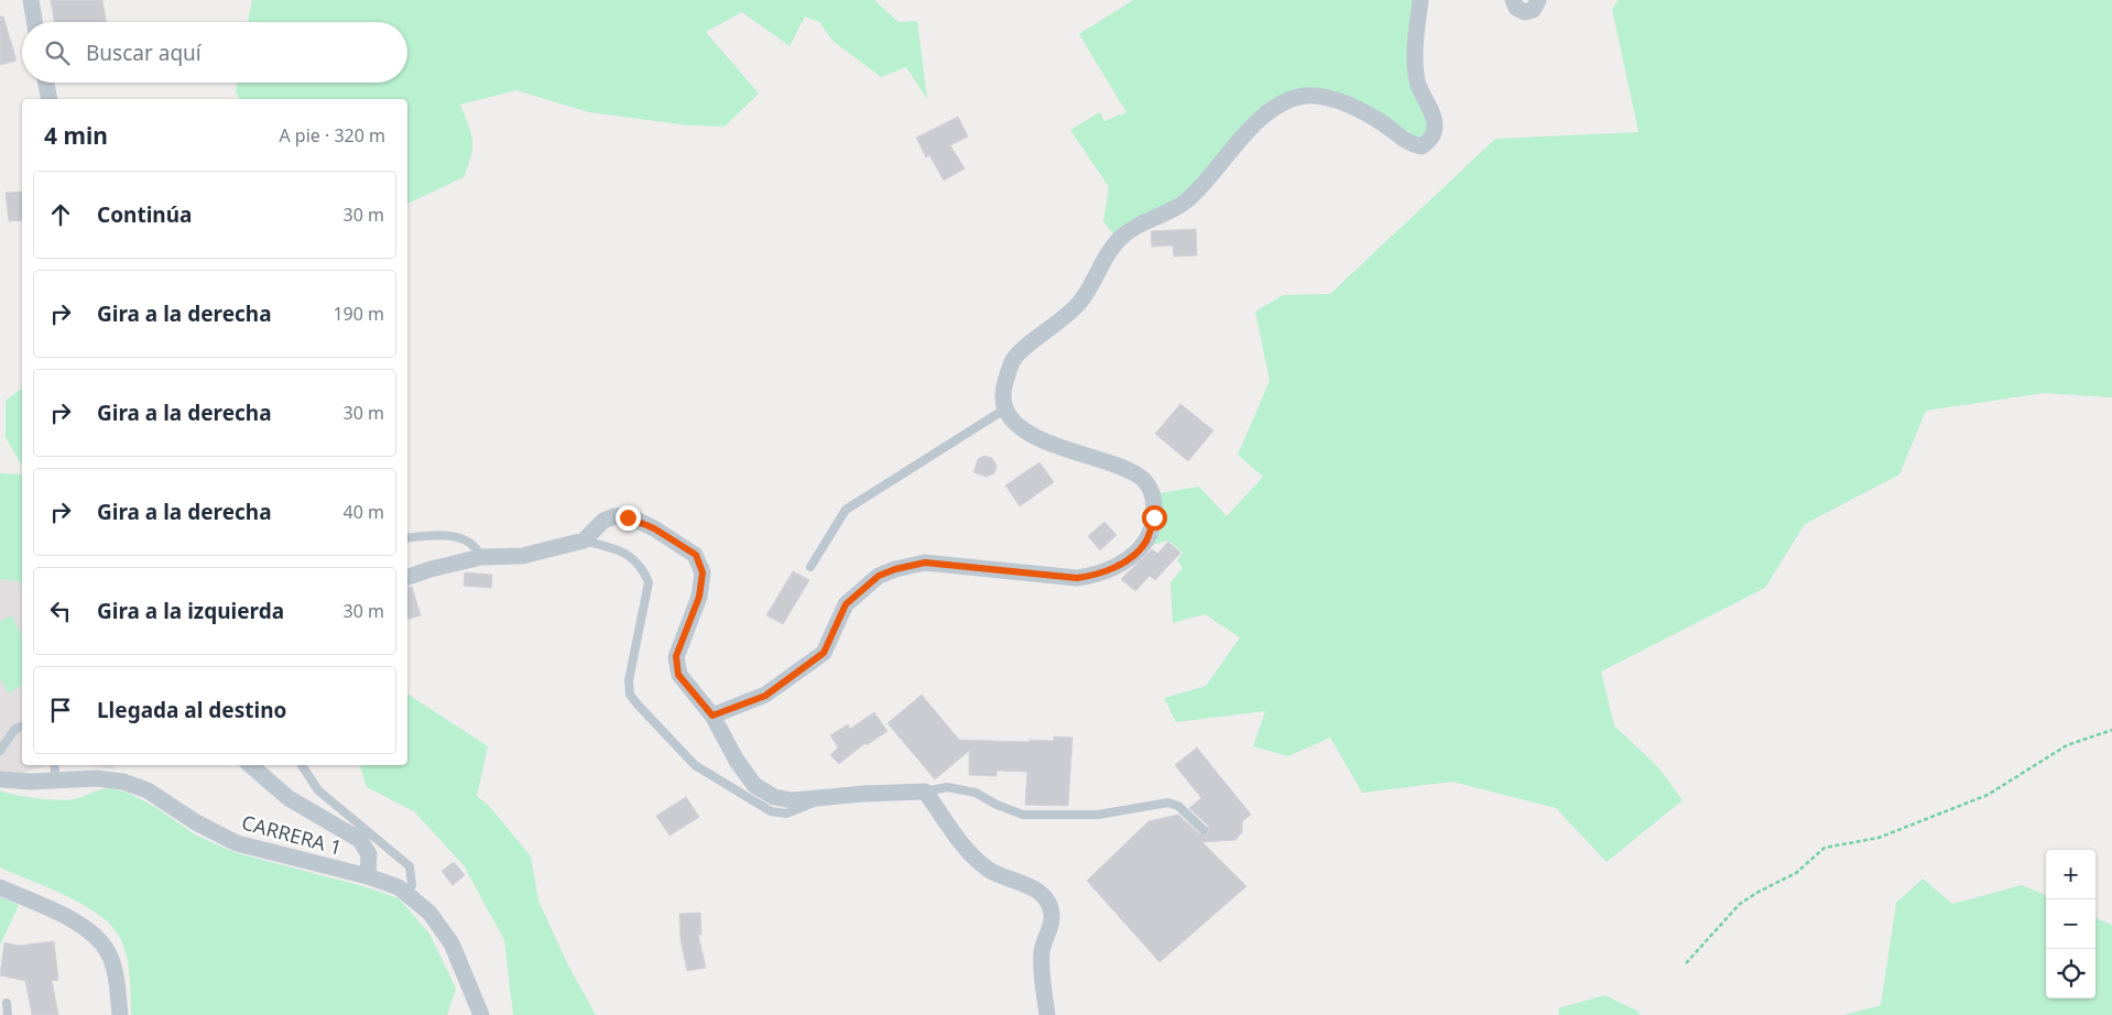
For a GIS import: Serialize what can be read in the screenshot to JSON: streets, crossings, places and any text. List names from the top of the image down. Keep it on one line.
{"streets":{"street":["CARRERA 1"]},"page":{"search":"Buscar aquí","heading":["4 min","A pie · 320 m"],"list":[["Continúa","30 m"],["Gira a la derecha","190 m"],["Gira a la derecha","30 m"],["Gira a la derecha","40 m"],["Gira a la izquierda","30 m"],"Llegada al destino"],"map_buttons":["+","−"]}}
